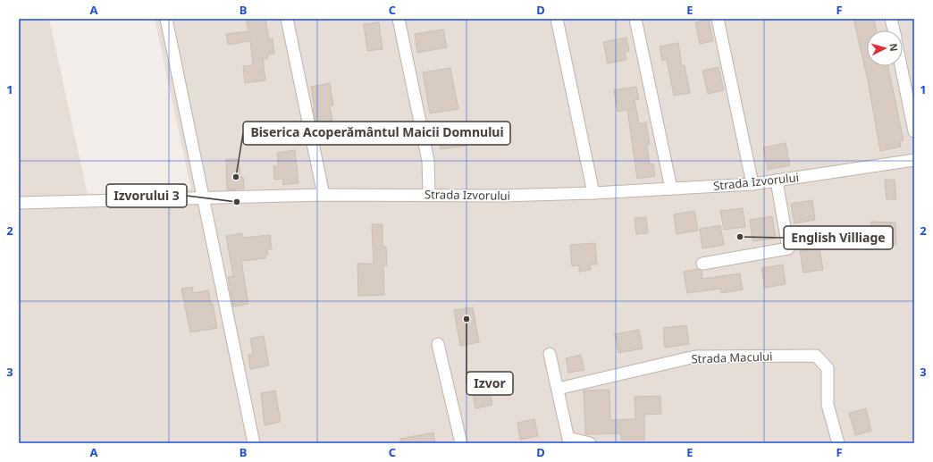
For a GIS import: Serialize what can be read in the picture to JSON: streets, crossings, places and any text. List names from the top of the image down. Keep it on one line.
{"streets":{"street":["Strada Izvorului","Strada Macului"]},"places":["Biserica Acoperământul Maicii Domnului","Izvorului 3","English Villiage","Izvor"],"north":"right","grid":{"columns":["A","B","C","D","E","F"],"rows":["1","2","3"]}}
